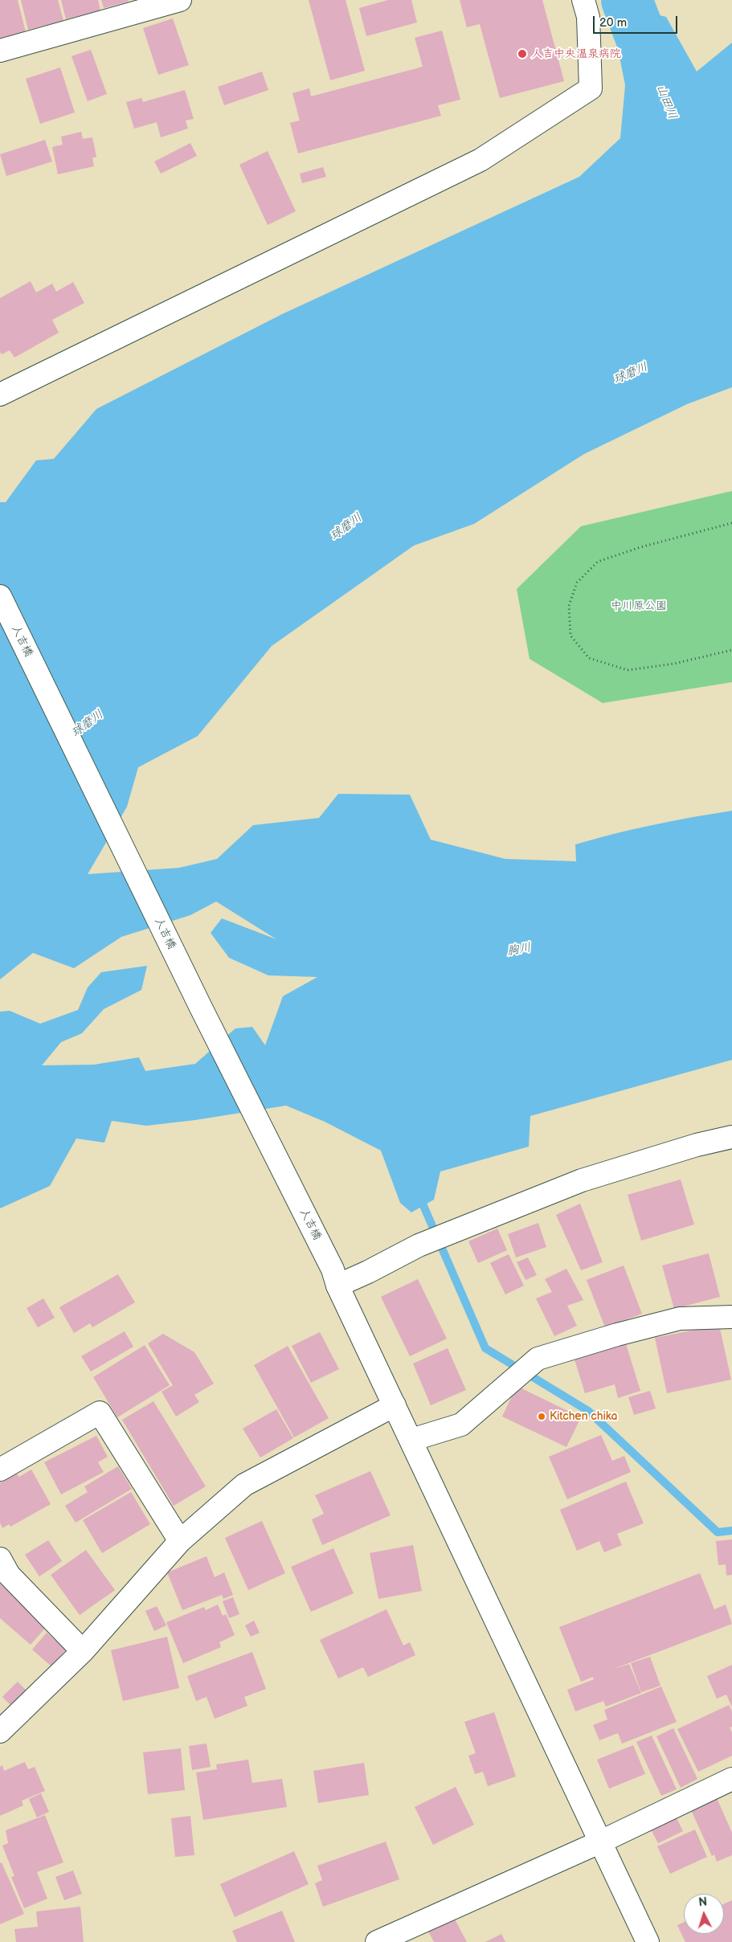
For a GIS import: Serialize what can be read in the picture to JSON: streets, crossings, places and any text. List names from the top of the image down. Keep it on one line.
{"streets":{"street":["人吉橋"]},"water":["山田川","球磨川","胸川"],"parks":["中川原公園"],"places":["人吉中央温泉病院","Kitchen chika"],"scale_bar":"20 m","north":"top"}
